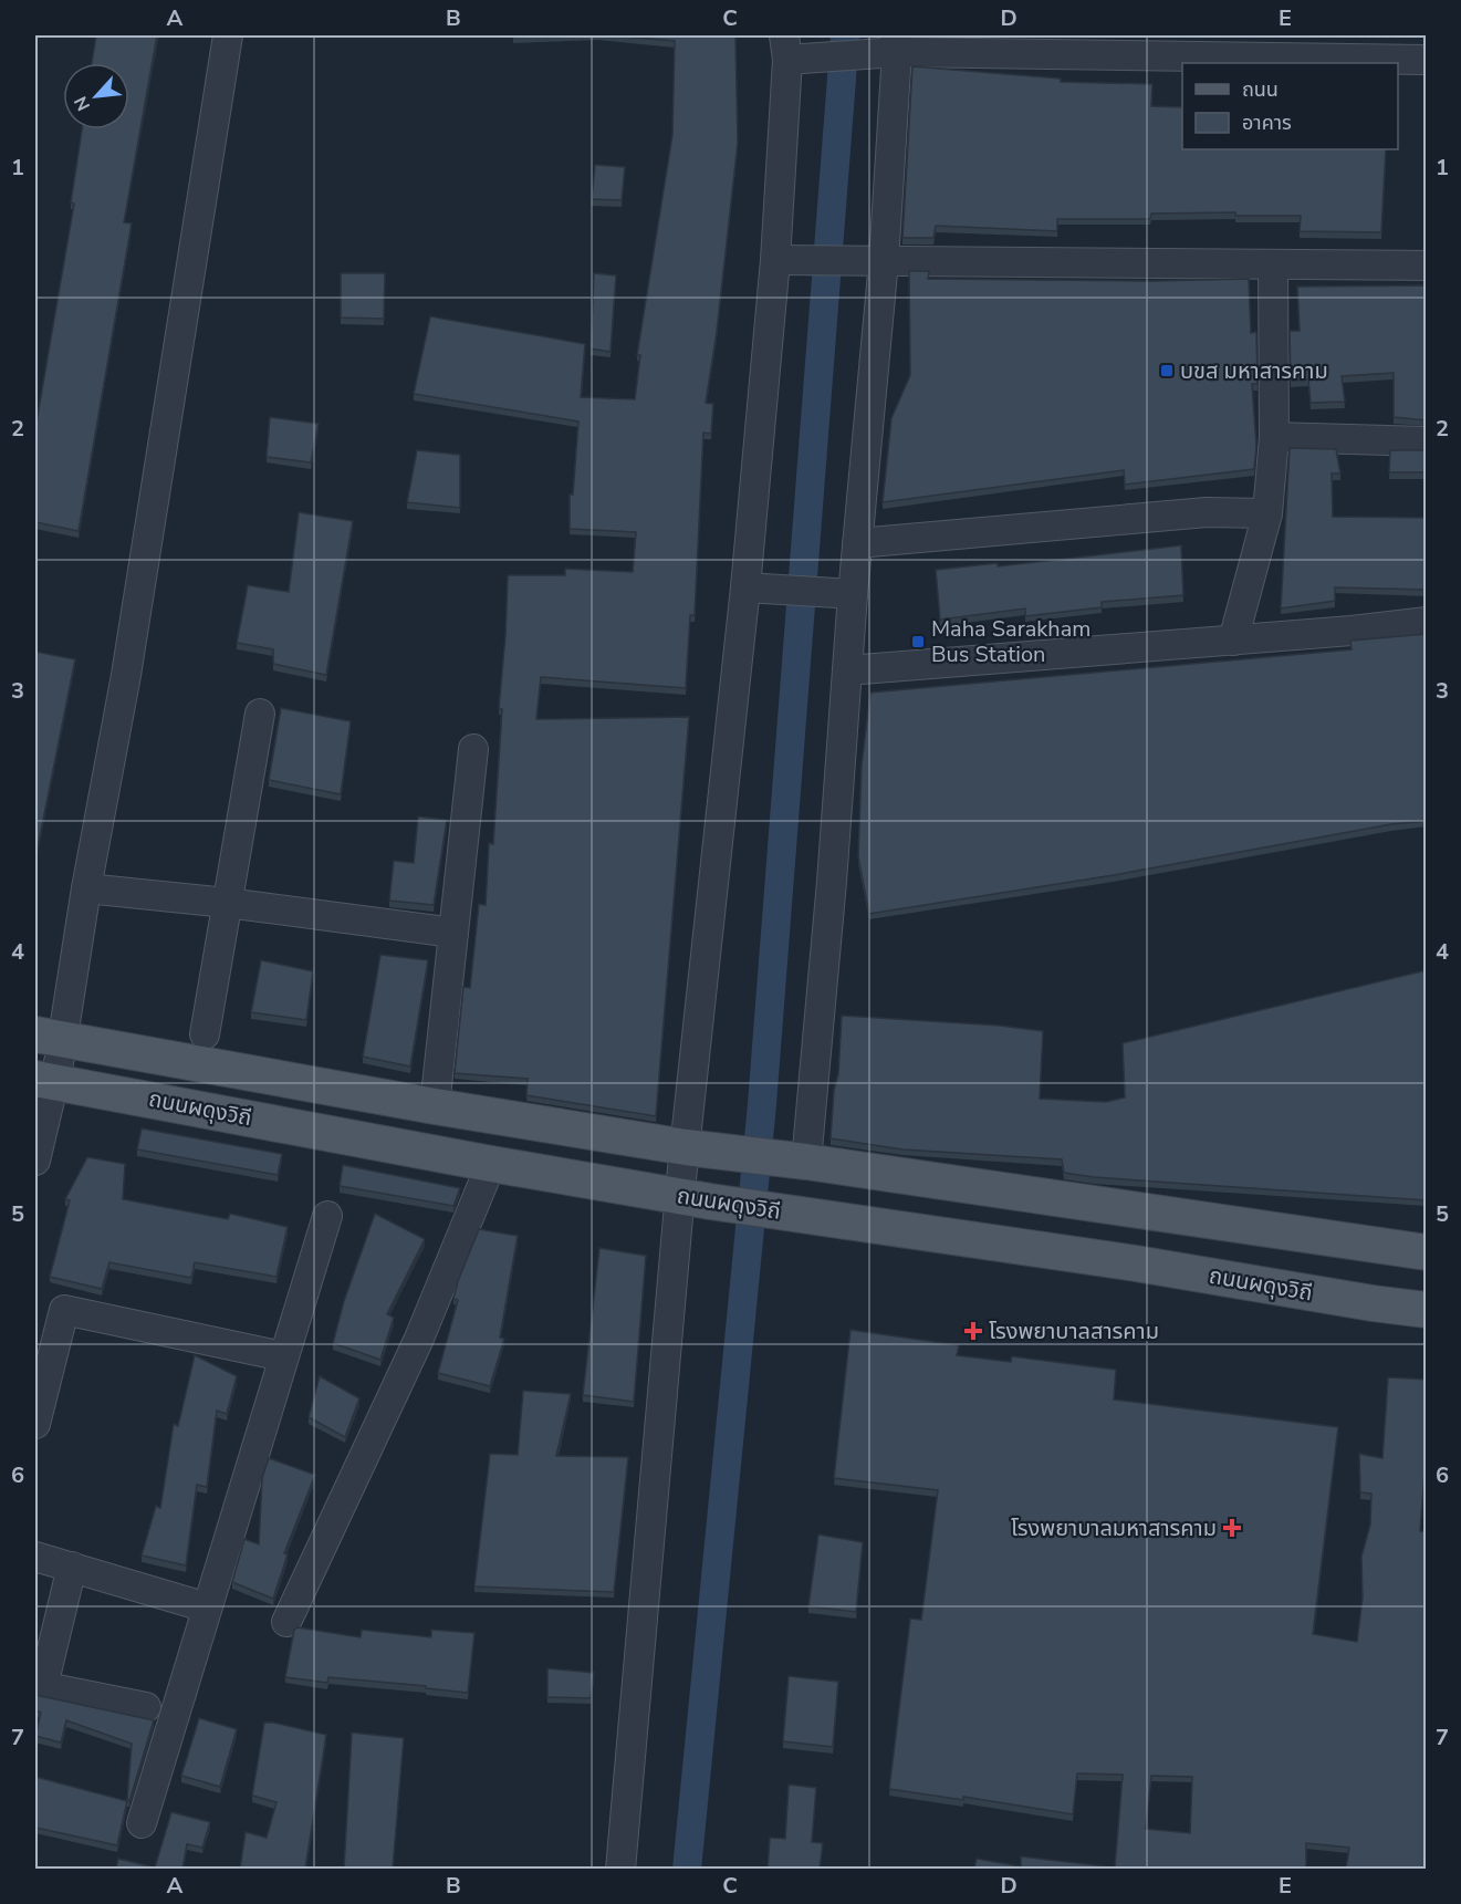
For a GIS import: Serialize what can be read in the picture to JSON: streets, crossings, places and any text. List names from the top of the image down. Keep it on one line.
{"streets":{"main road":["ถนนผดุงวิถี"]},"places":{"transit":["บขส มหาสารคาม","Maha Sarakham Bus Station"],"health":["โรงพยาบาลสารคาม","โรงพยาบาลมหาสารคาม"]},"legend":["ถนน","อาคาร"],"north":"bottom left","grid":{"columns":["A","B","C","D","E"],"rows":["1","2","3","4","5","6","7"]}}
